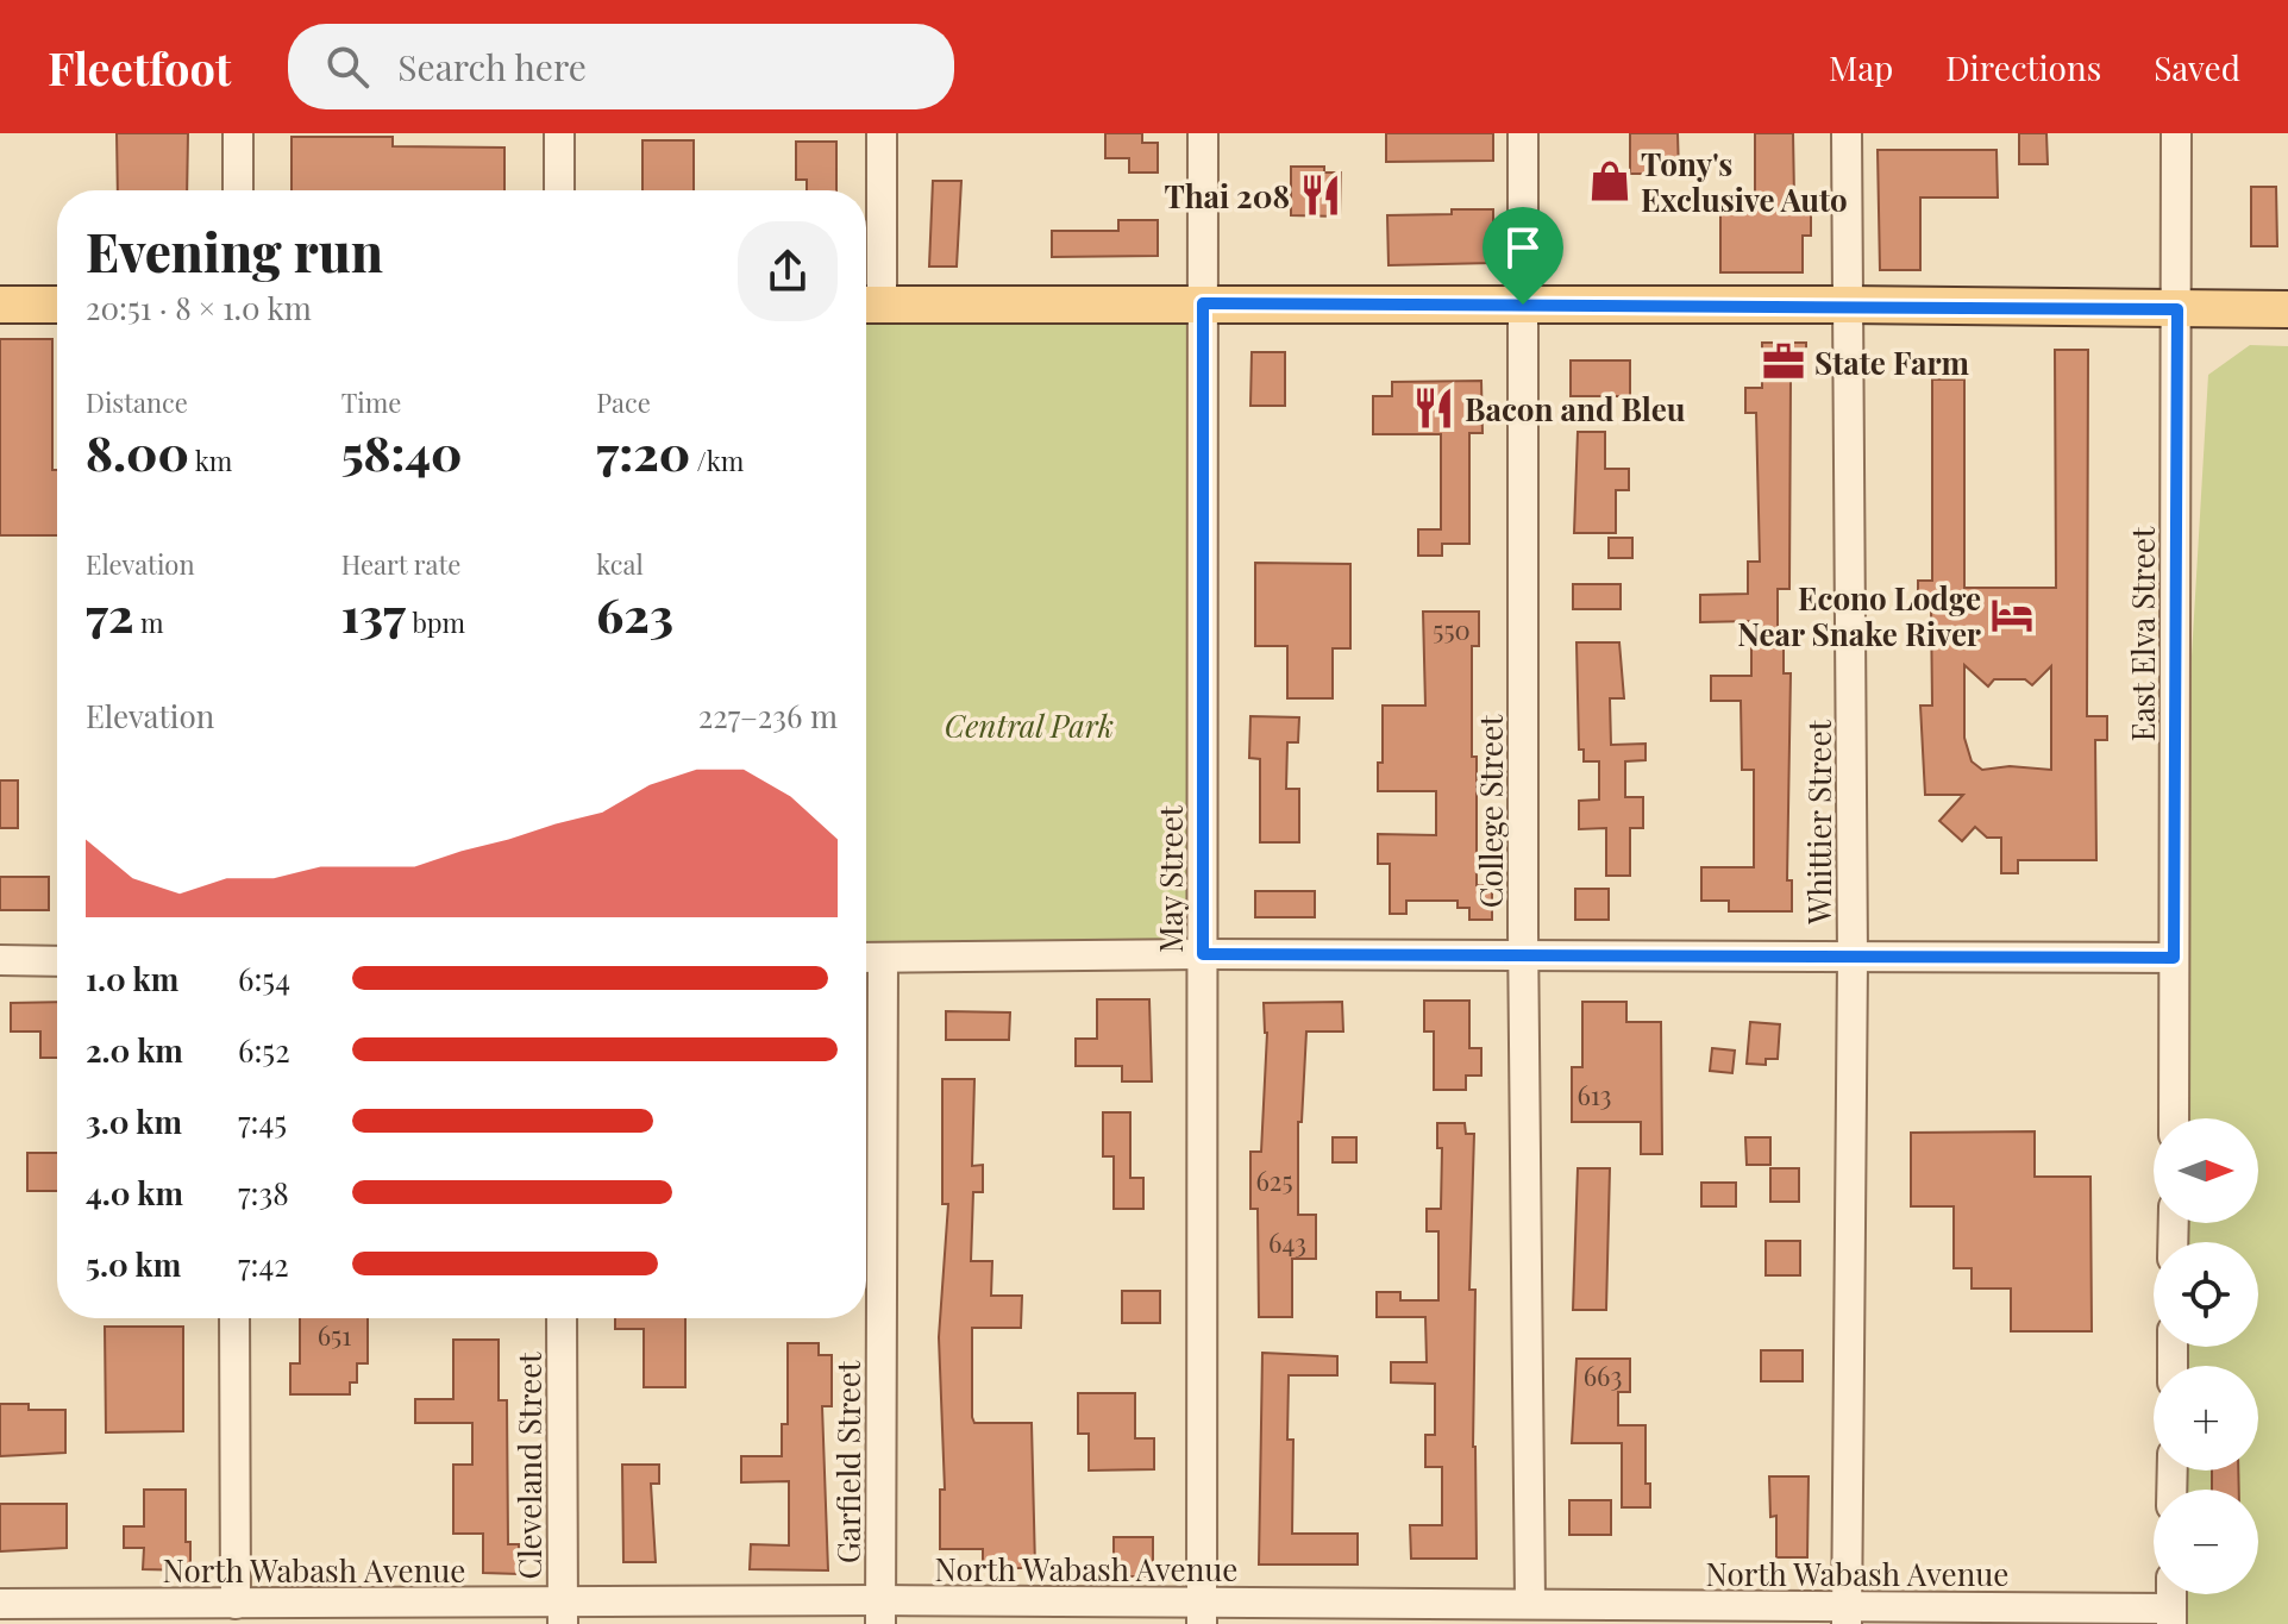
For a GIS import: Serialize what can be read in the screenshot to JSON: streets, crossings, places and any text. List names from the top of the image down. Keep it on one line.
{"streets":{"street":["East Elva Street","College Street","Whittier Street","May Street","Garfield Street","Cleveland Street","North Wabash Avenue"]},"crossings":[["College Street","North Wabash Avenue"],["Whittier Street","North Wabash Avenue"],["May Street","North Wabash Avenue"],["Garfield Street","North Wabash Avenue"],["Cleveland Street","North Wabash Avenue"]],"parks":["Central Park"],"places":{"shop":["Tony's Exclusive Auto"],"restaurant":["Thai 208","Bacon and Bleu"],"office":["State Farm"],"hotel":["Econo Lodge Near Snake River"]},"house_numbers":["550","613","625","643","651","663"],"north":"right","page":{"header":"Fleetfoot","search":"Search here","nav":["Map","Directions","Saved"],"heading":["Evening run","20:51 · 8 × 1.0 km"],"stats":[["Distance","8.00 km"],["Time","58:40"],["Pace","7:20 /km"],["Elevation","72 m"],["Heart rate","137 bpm"],["kcal","623"]],"chart":["Elevation","227–236 m"],"list":[{"name":"1.0 km","note":"6:54"},{"name":"2.0 km","note":"6:52"},{"name":"3.0 km","note":"7:45"},{"name":"4.0 km","note":"7:38"},{"name":"5.0 km","note":"7:42"}],"map_buttons":["+","−"]}}
